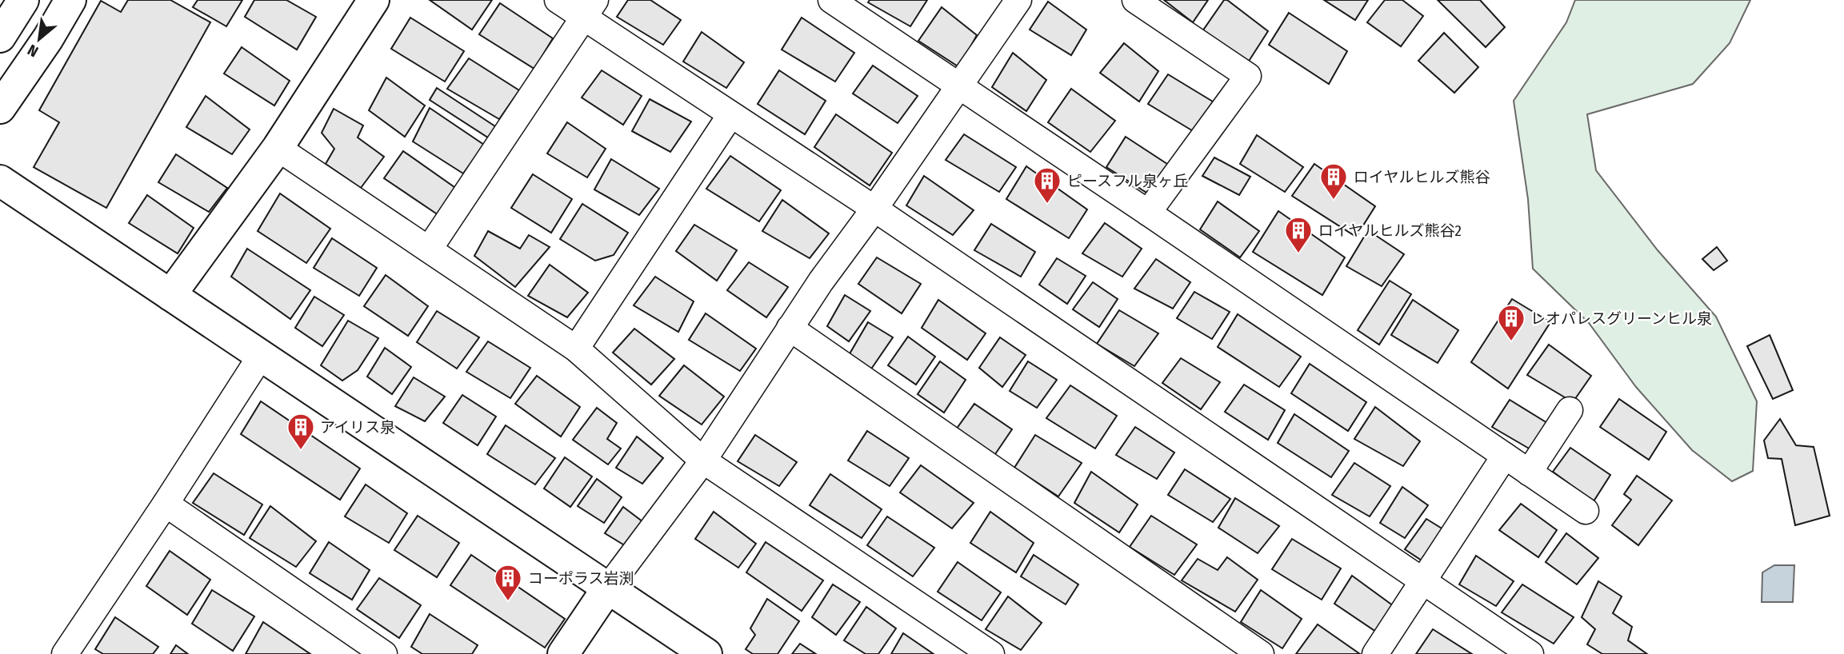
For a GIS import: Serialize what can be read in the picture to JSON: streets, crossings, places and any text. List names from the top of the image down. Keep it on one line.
{"places":{"building":["ロイヤルヒルズ熊谷","ピースフル泉ヶ丘","ロイヤルヒルズ熊谷2","レオパレスグリーンヒル泉","アイリス泉","コーポラス岩渕"]},"north":"bottom left"}
